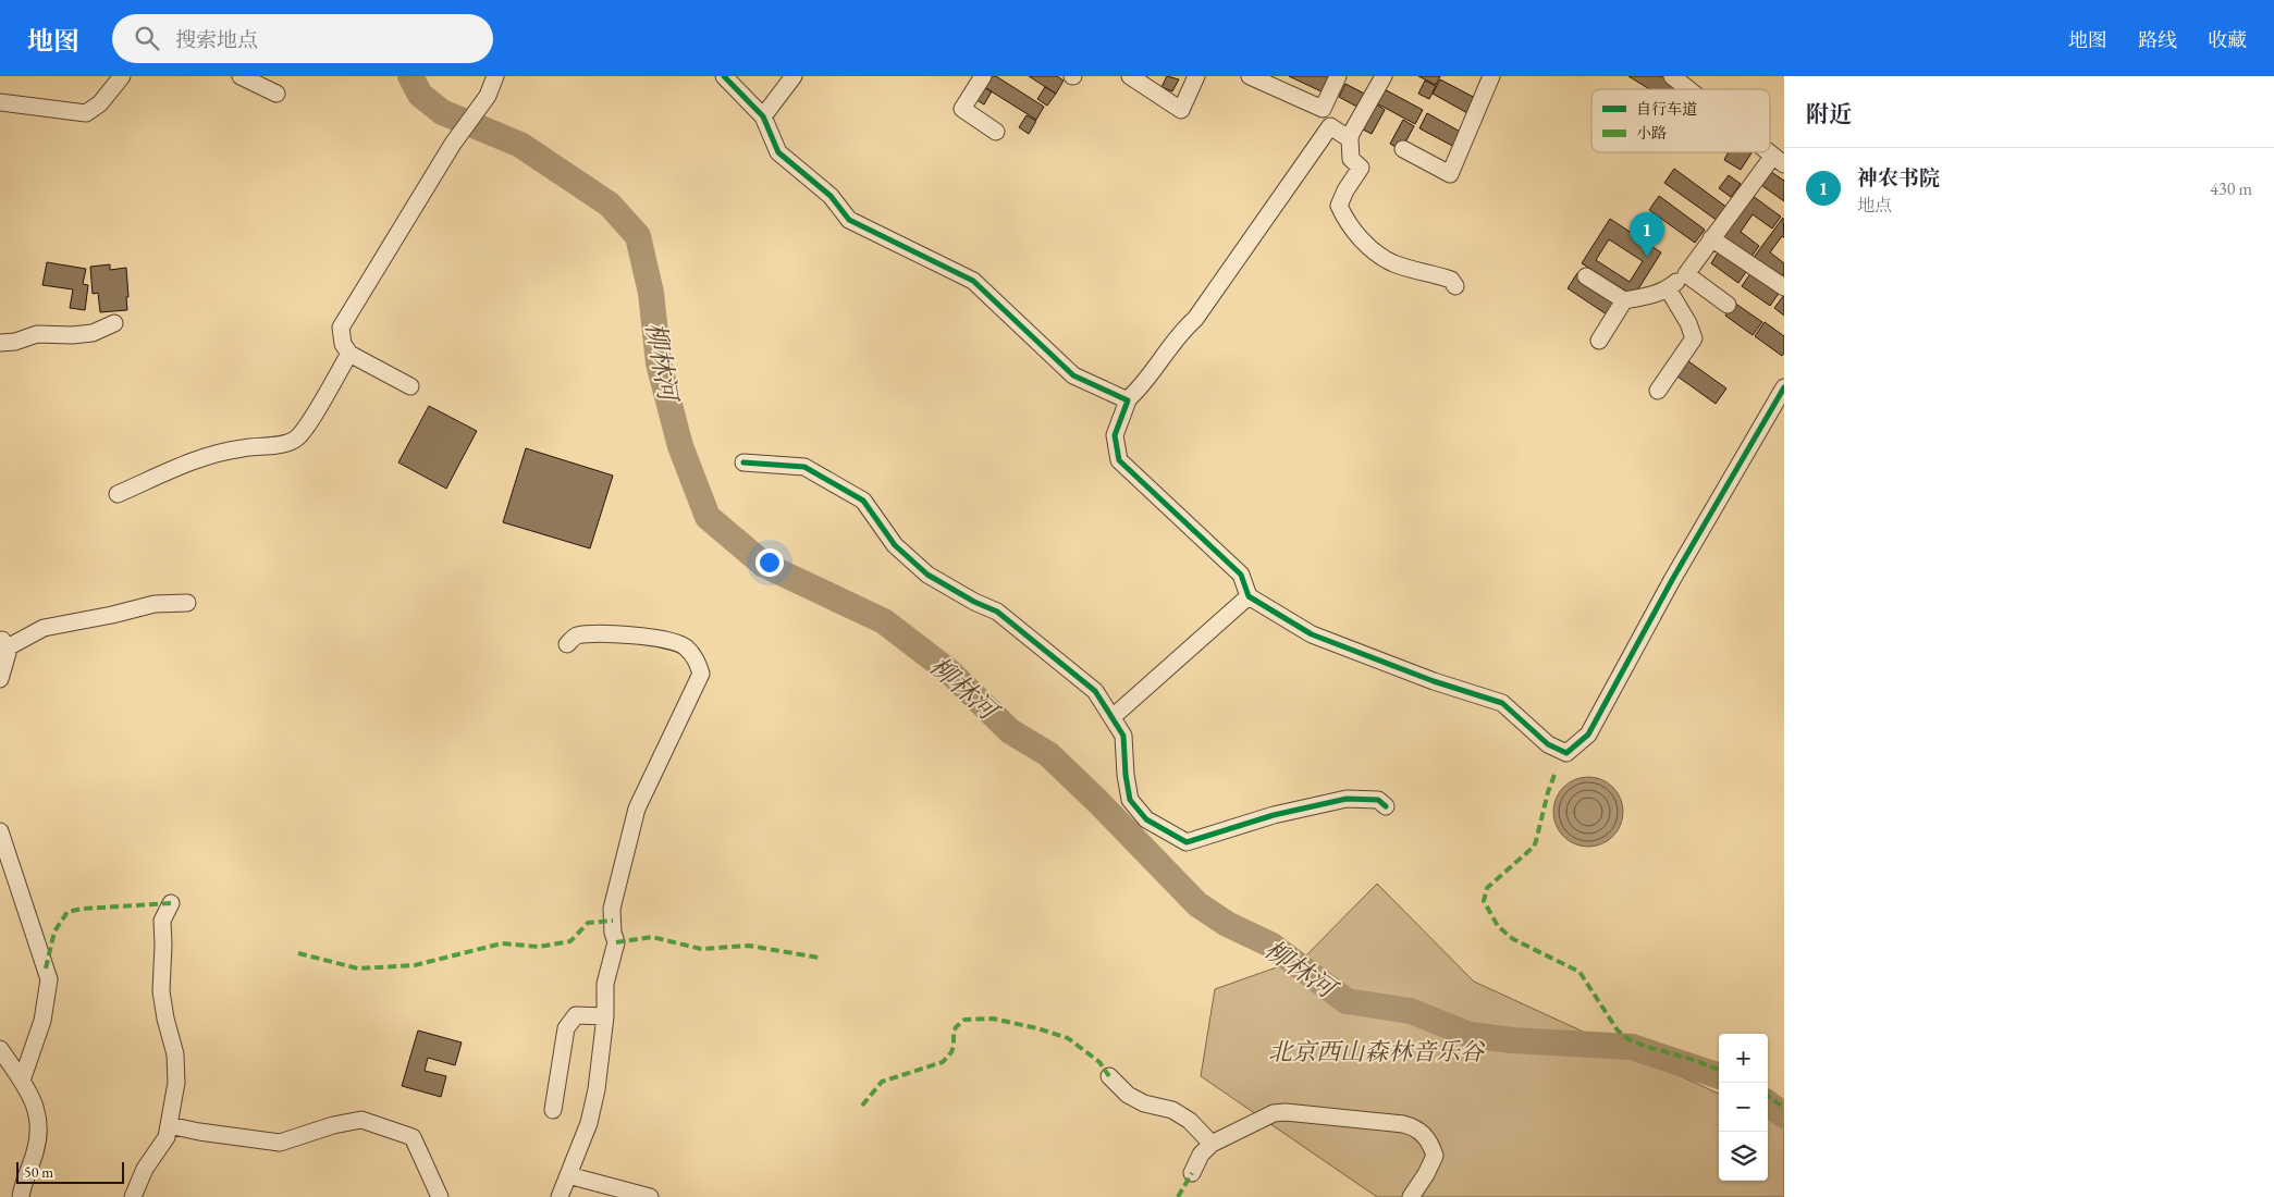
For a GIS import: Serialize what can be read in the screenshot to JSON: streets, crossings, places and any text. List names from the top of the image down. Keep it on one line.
{"water":["柳林河"],"parks":["北京西山森林音乐谷"],"legend":["自行车道","小路"],"scale_bar":"50 m","page":{"header":"地图","search":"搜索地点","nav":["地图","路线","收藏"],"heading":"附近","list":[{"mark":"1","name":"神农书院","note":"地点","value":"430 m"}],"pins":"1","map_buttons":["+","−"],"scale":"50 m"}}
